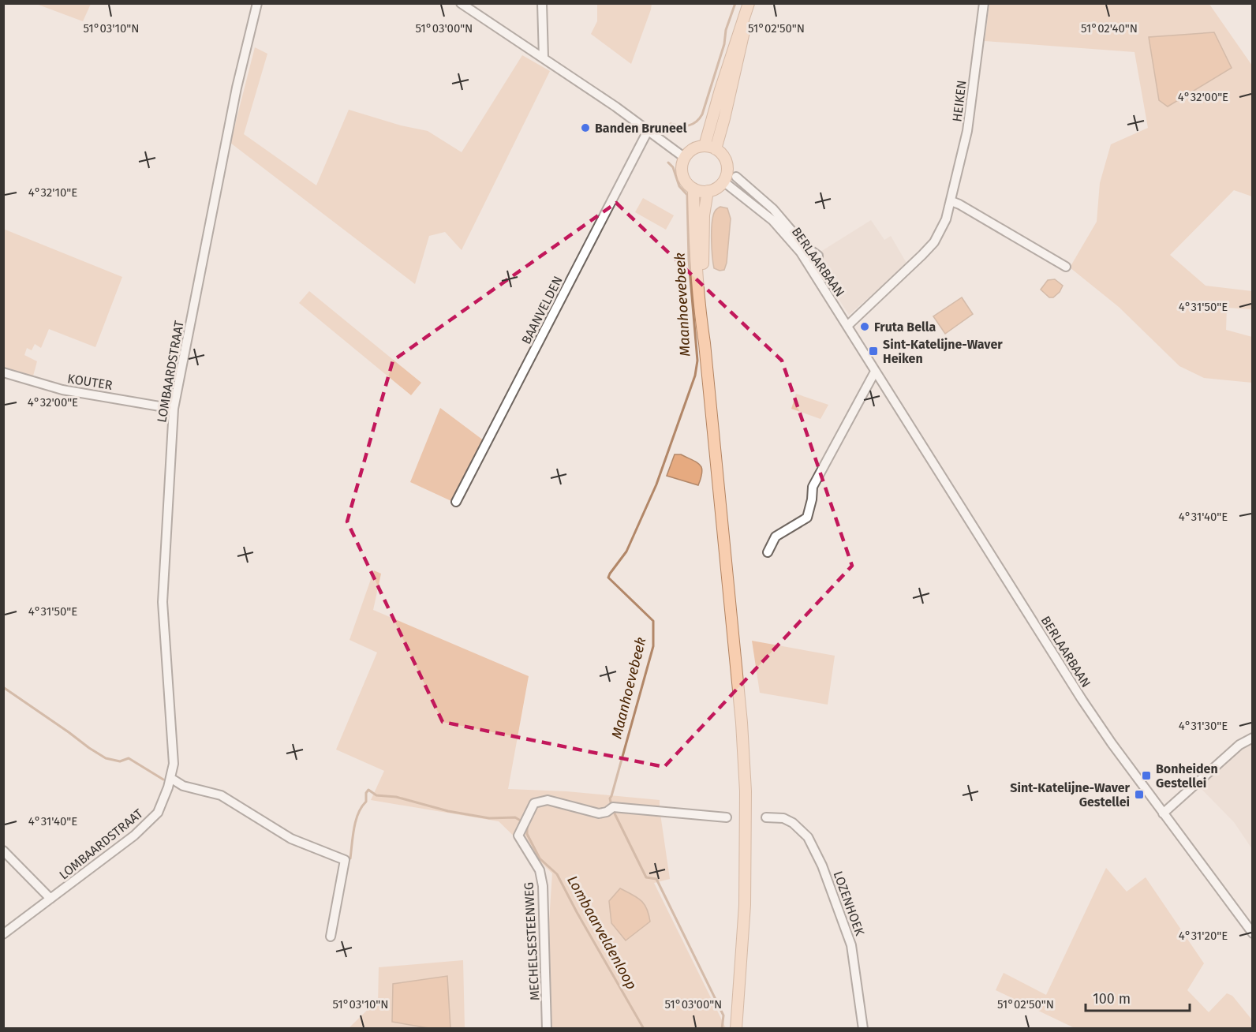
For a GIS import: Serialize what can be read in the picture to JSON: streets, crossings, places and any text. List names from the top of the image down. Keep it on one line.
{"streets":{"street":["HEIKEN","BERLAARBAAN","BAANVELDEN","LOMBAARDSTRAAT","KOUTER","LOZENHOEK","MECHELSESTEENWEG"]},"crossings":[["HEIKEN","BERLAARBAAN"],["LOMBAARDSTRAAT","KOUTER"]],"water":["Maanhoevebeek","Lombaarveldenloop"],"places":{"other":["Banden Bruneel","Fruta Bella"],"transit":["Sint-Katelijne-Waver Heiken","Bonheiden Gestellei","Sint-Katelijne-Waver Gestellei"]},"scale_bar":"100 m","coordinates":["51°03'10\"N","51°03'00\"N","51°02'50\"N","51°02'40\"N","4°32'00\"E","4°32'10\"E","4°31'50\"E","4°31'40\"E","4°31'30\"E","4°31'20\"E"]}
